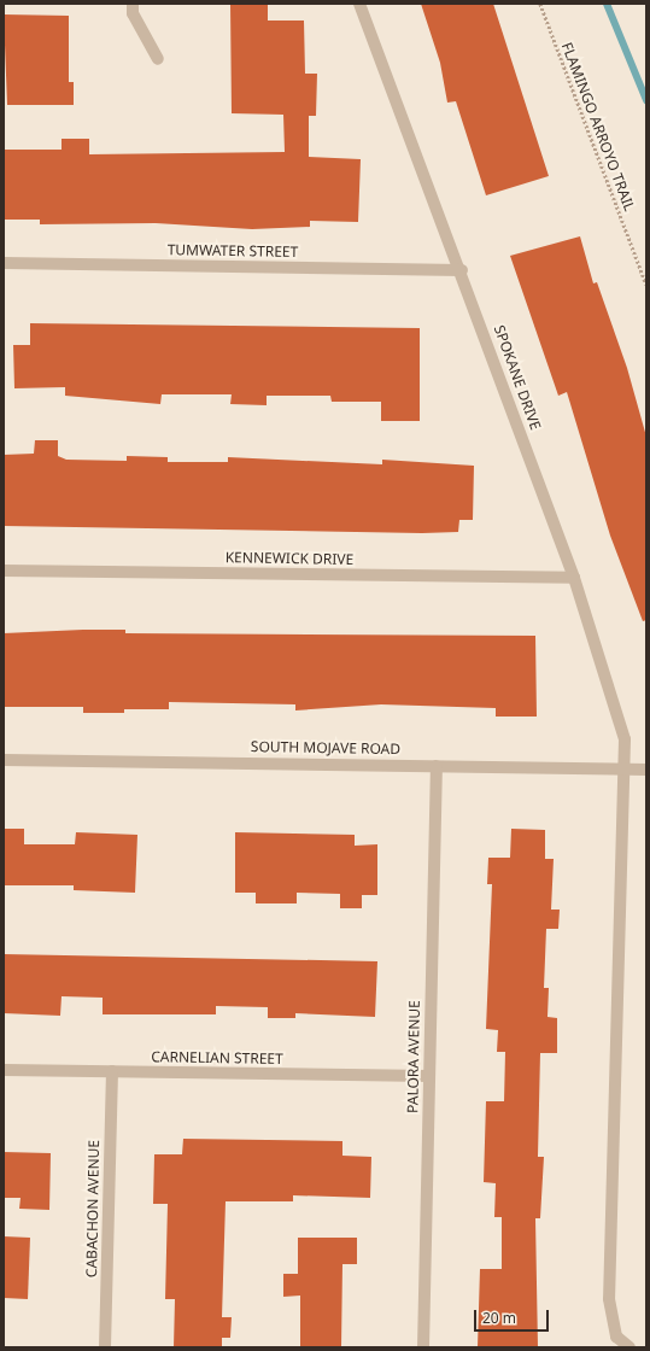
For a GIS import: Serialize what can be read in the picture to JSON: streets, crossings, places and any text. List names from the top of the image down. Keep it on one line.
{"streets":{"street":["TUMWATER STREET","SPOKANE DRIVE","KENNEWICK DRIVE","SOUTH MOJAVE ROAD","PALORA AVENUE","CARNELIAN STREET","CABACHON AVENUE"],"path":["FLAMINGO ARROYO TRAIL"]},"crossings":[["TUMWATER STREET","SPOKANE DRIVE"],["SPOKANE DRIVE","KENNEWICK DRIVE"],["SPOKANE DRIVE","SOUTH MOJAVE ROAD"],["SOUTH MOJAVE ROAD","PALORA AVENUE"],["PALORA AVENUE","CARNELIAN STREET"],["CARNELIAN STREET","CABACHON AVENUE"]],"scale_bar":"20 m"}
